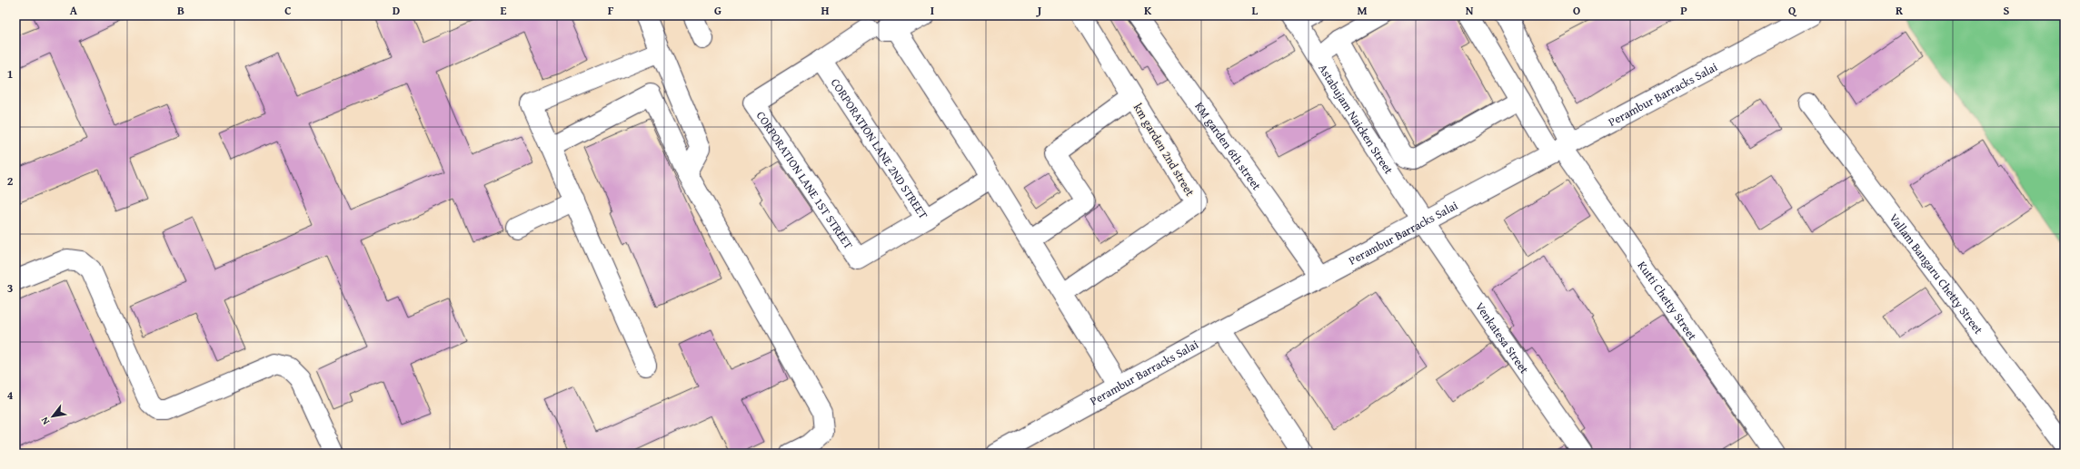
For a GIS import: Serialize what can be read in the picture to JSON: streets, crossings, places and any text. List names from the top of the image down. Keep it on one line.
{"streets":{"street":["Perambur Barracks Salai","Astabujam Naicken Street","CORPORATION LANE 2ND STREET","KM garden 6th street","km garden 2nd street","CORPORATION LANE 1ST STREET","Vallam Bangaru Chetty Street","Kutti Chetty Street","Venkatesa Street"]},"crossings":[["Perambur Barracks Salai","Astabujam Naicken Street"],["Perambur Barracks Salai","KM garden 6th street"],["Perambur Barracks Salai","Kutti Chetty Street"],["Perambur Barracks Salai","Venkatesa Street"],["Astabujam Naicken Street","Venkatesa Street"],["CORPORATION LANE 2ND STREET","CORPORATION LANE 1ST STREET"]],"north":"bottom left","grid":{"columns":["A","B","C","D","E","F","G","H","I","J","K","L","M","N","O","P","Q","R","S"],"rows":["1","2","3","4"]}}
